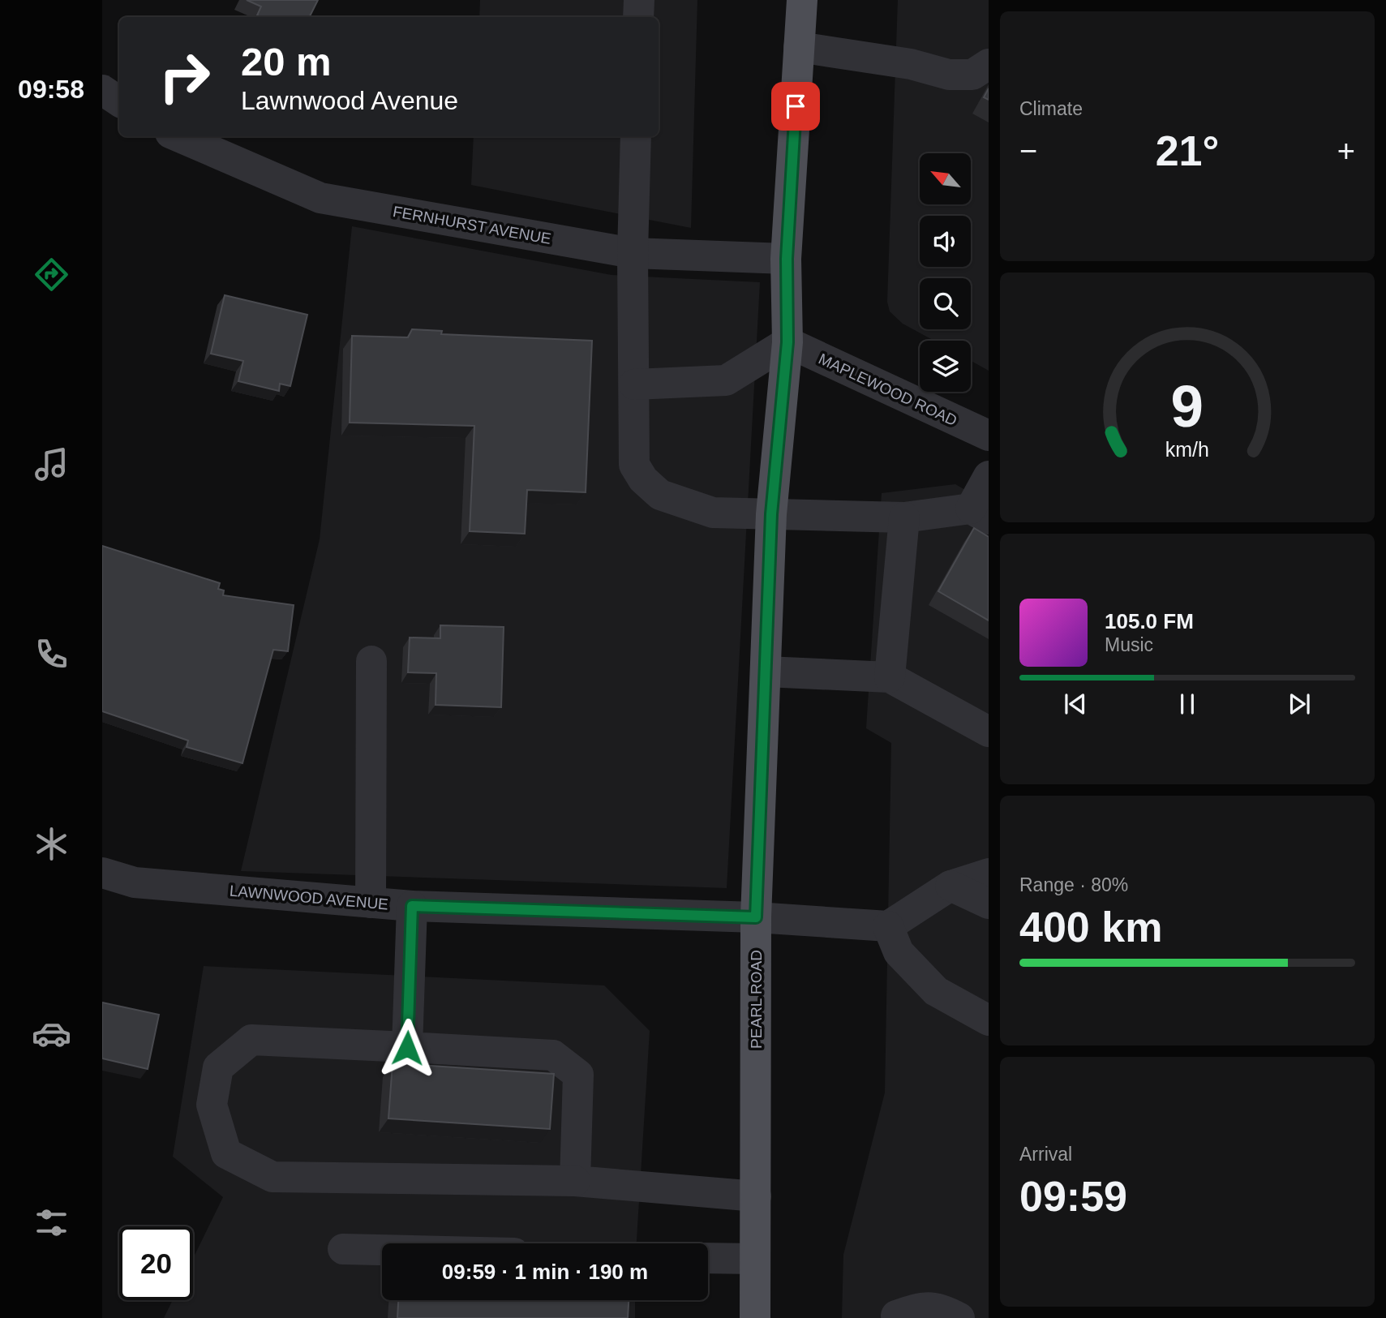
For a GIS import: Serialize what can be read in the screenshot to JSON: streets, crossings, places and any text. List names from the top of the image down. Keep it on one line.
{"streets":{"main road":["PEARL ROAD"],"street":["FERNHURST AVENUE","MAPLEWOOD ROAD","LAWNWOOD AVENUE"]},"crossings":[["FERNHURST AVENUE","PEARL ROAD"],["MAPLEWOOD ROAD","PEARL ROAD"],["LAWNWOOD AVENUE","PEARL ROAD"]],"north":"top left","page":{"tabs":"09:58","tile":["Climate",["Range · 80%","400 km"],["Arrival","09:59"]],"turn":["20 m","Lawnwood Avenue"],"heat":["−","21°","+"],"song":["105.0 FM","Music"],"limit":"20","trip":"09:59 · 1 min · 190 m","gauge":["9","km/h"]}}
